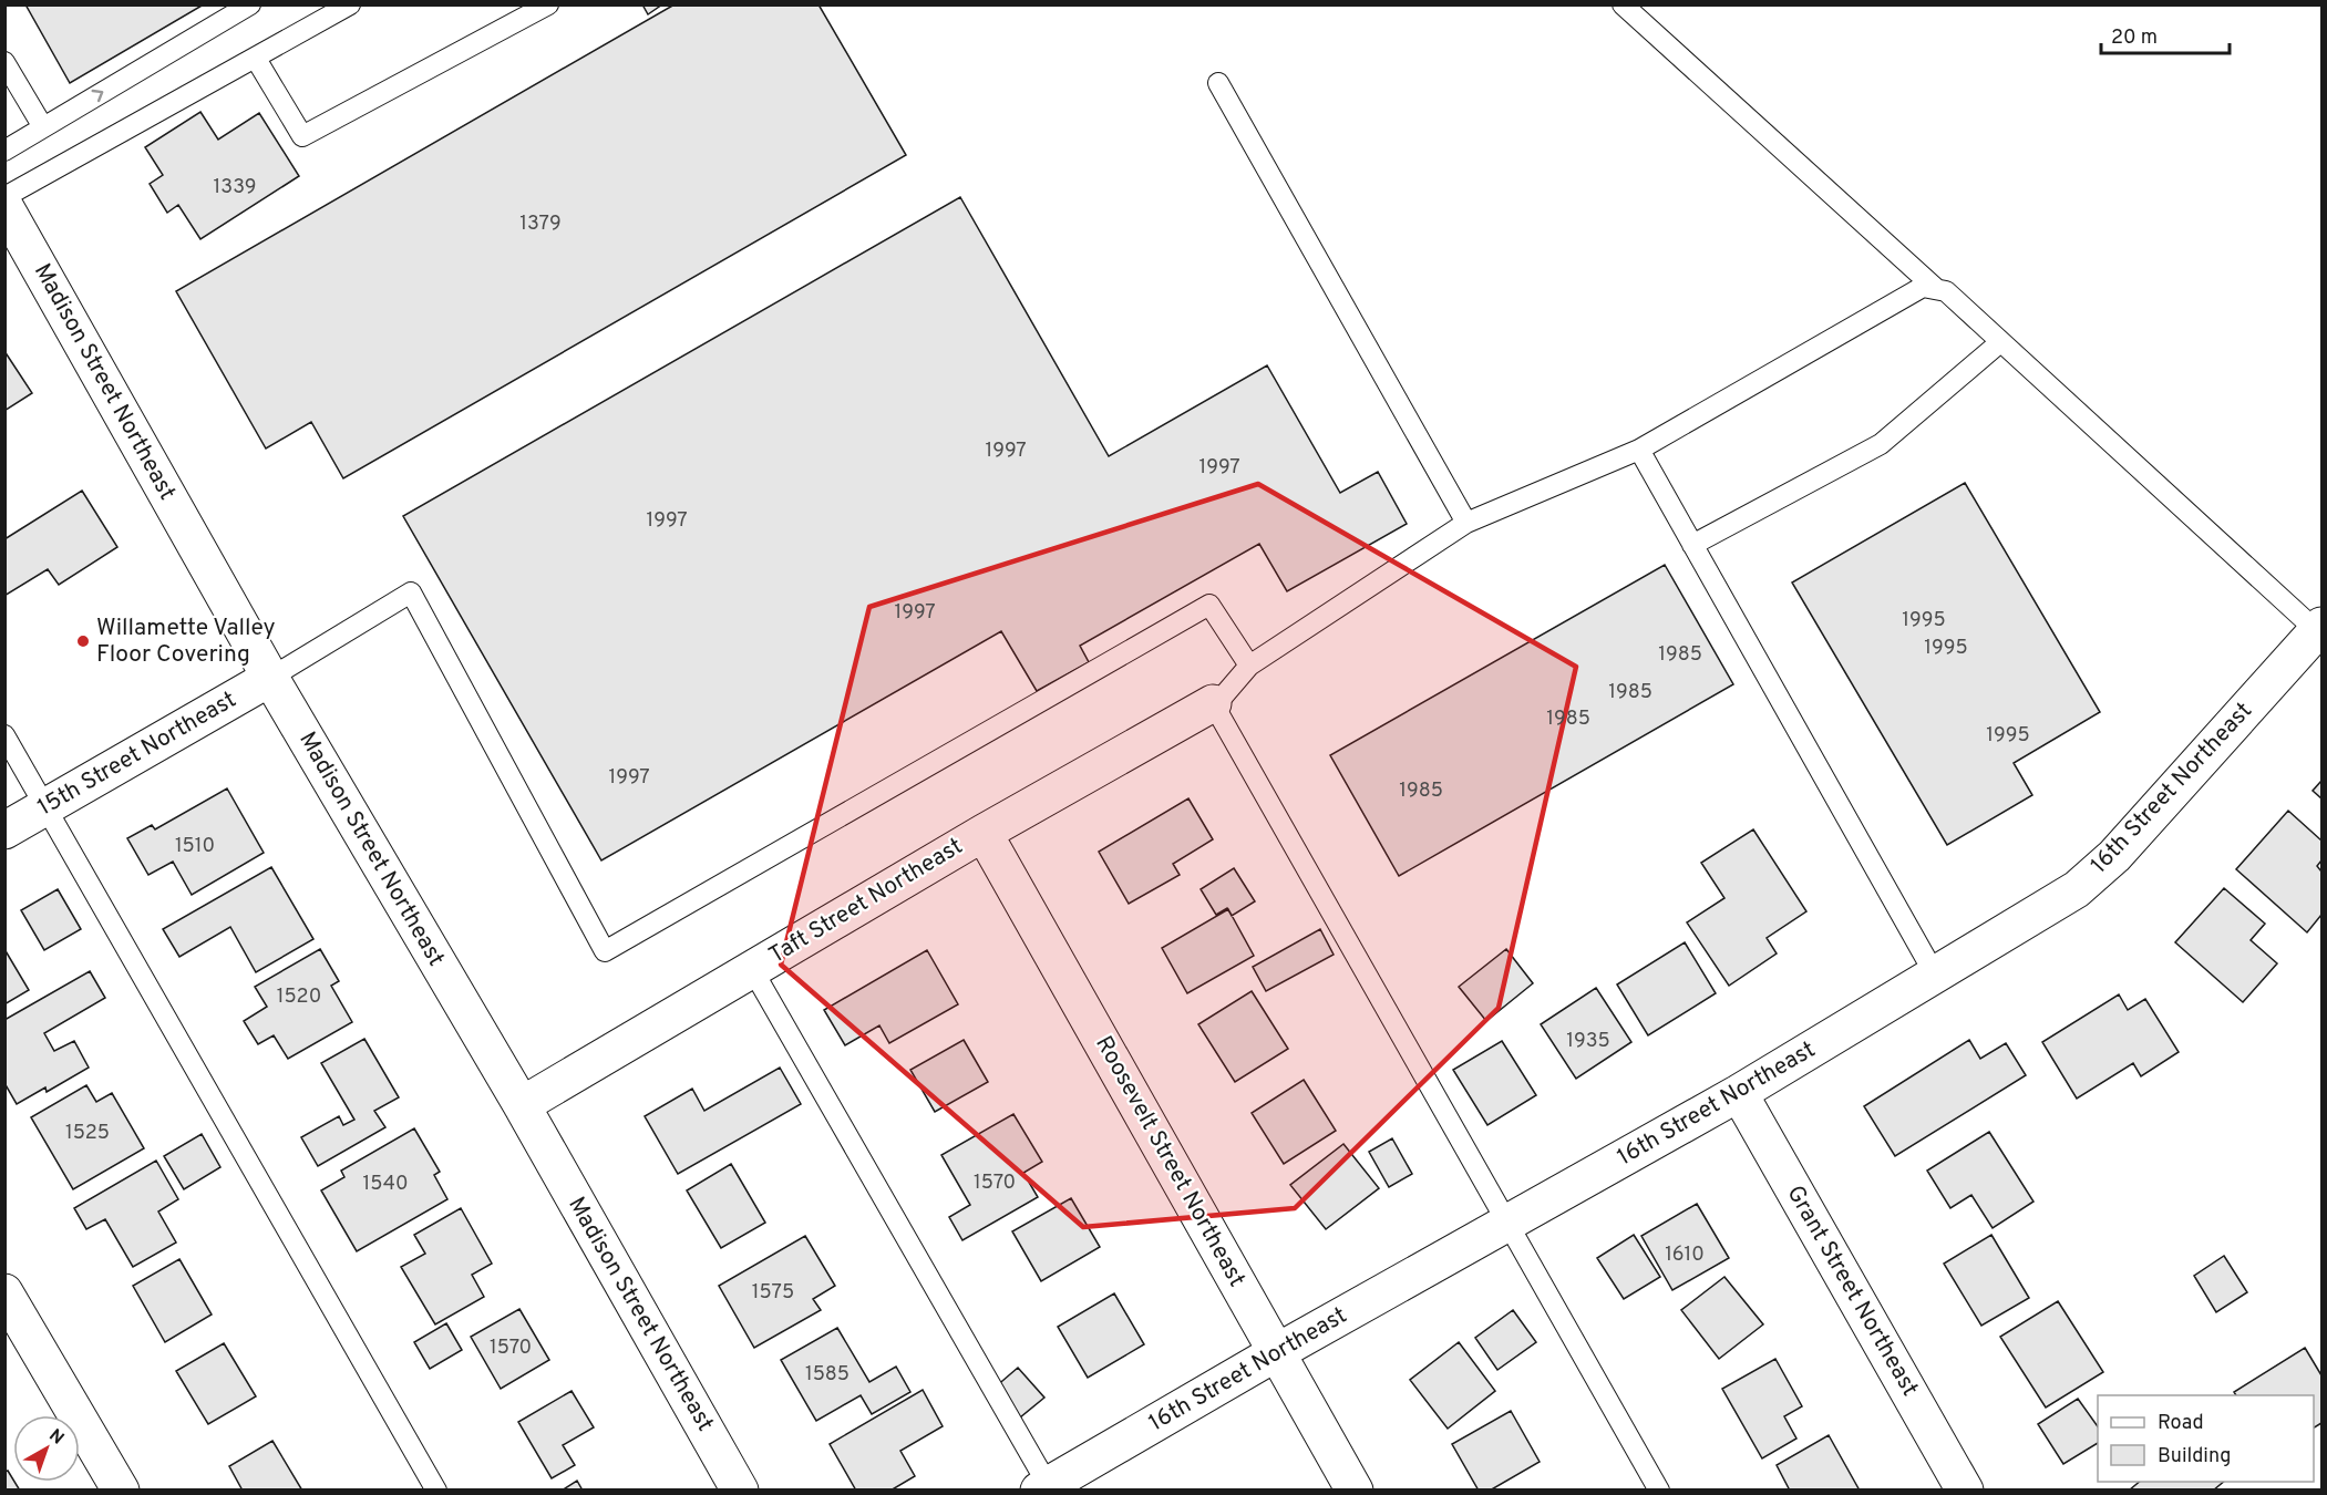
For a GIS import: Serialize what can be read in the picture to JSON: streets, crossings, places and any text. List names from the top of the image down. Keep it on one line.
{"streets":{"street":["Madison Street Northeast","15th Street Northeast","16th Street Northeast","Taft Street Northeast","Roosevelt Street Northeast","Grant Street Northeast"]},"crossings":[["Madison Street Northeast","15th Street Northeast"],["Madison Street Northeast","Taft Street Northeast"],["16th Street Northeast","Roosevelt Street Northeast"],["16th Street Northeast","Grant Street Northeast"],["Taft Street Northeast","Roosevelt Street Northeast"]],"places":["Willamette Valley Floor Covering"],"house_numbers":["1339","1379","1997","1997","1997","1997","1995","1995","1985","1985","1985","1995","1997","1985","1510","1520","1935","1525","1570","1540","1610","1575","1570","1585"],"legend":["Road","Building"],"scale_bar":"20 m","north":"top right"}
